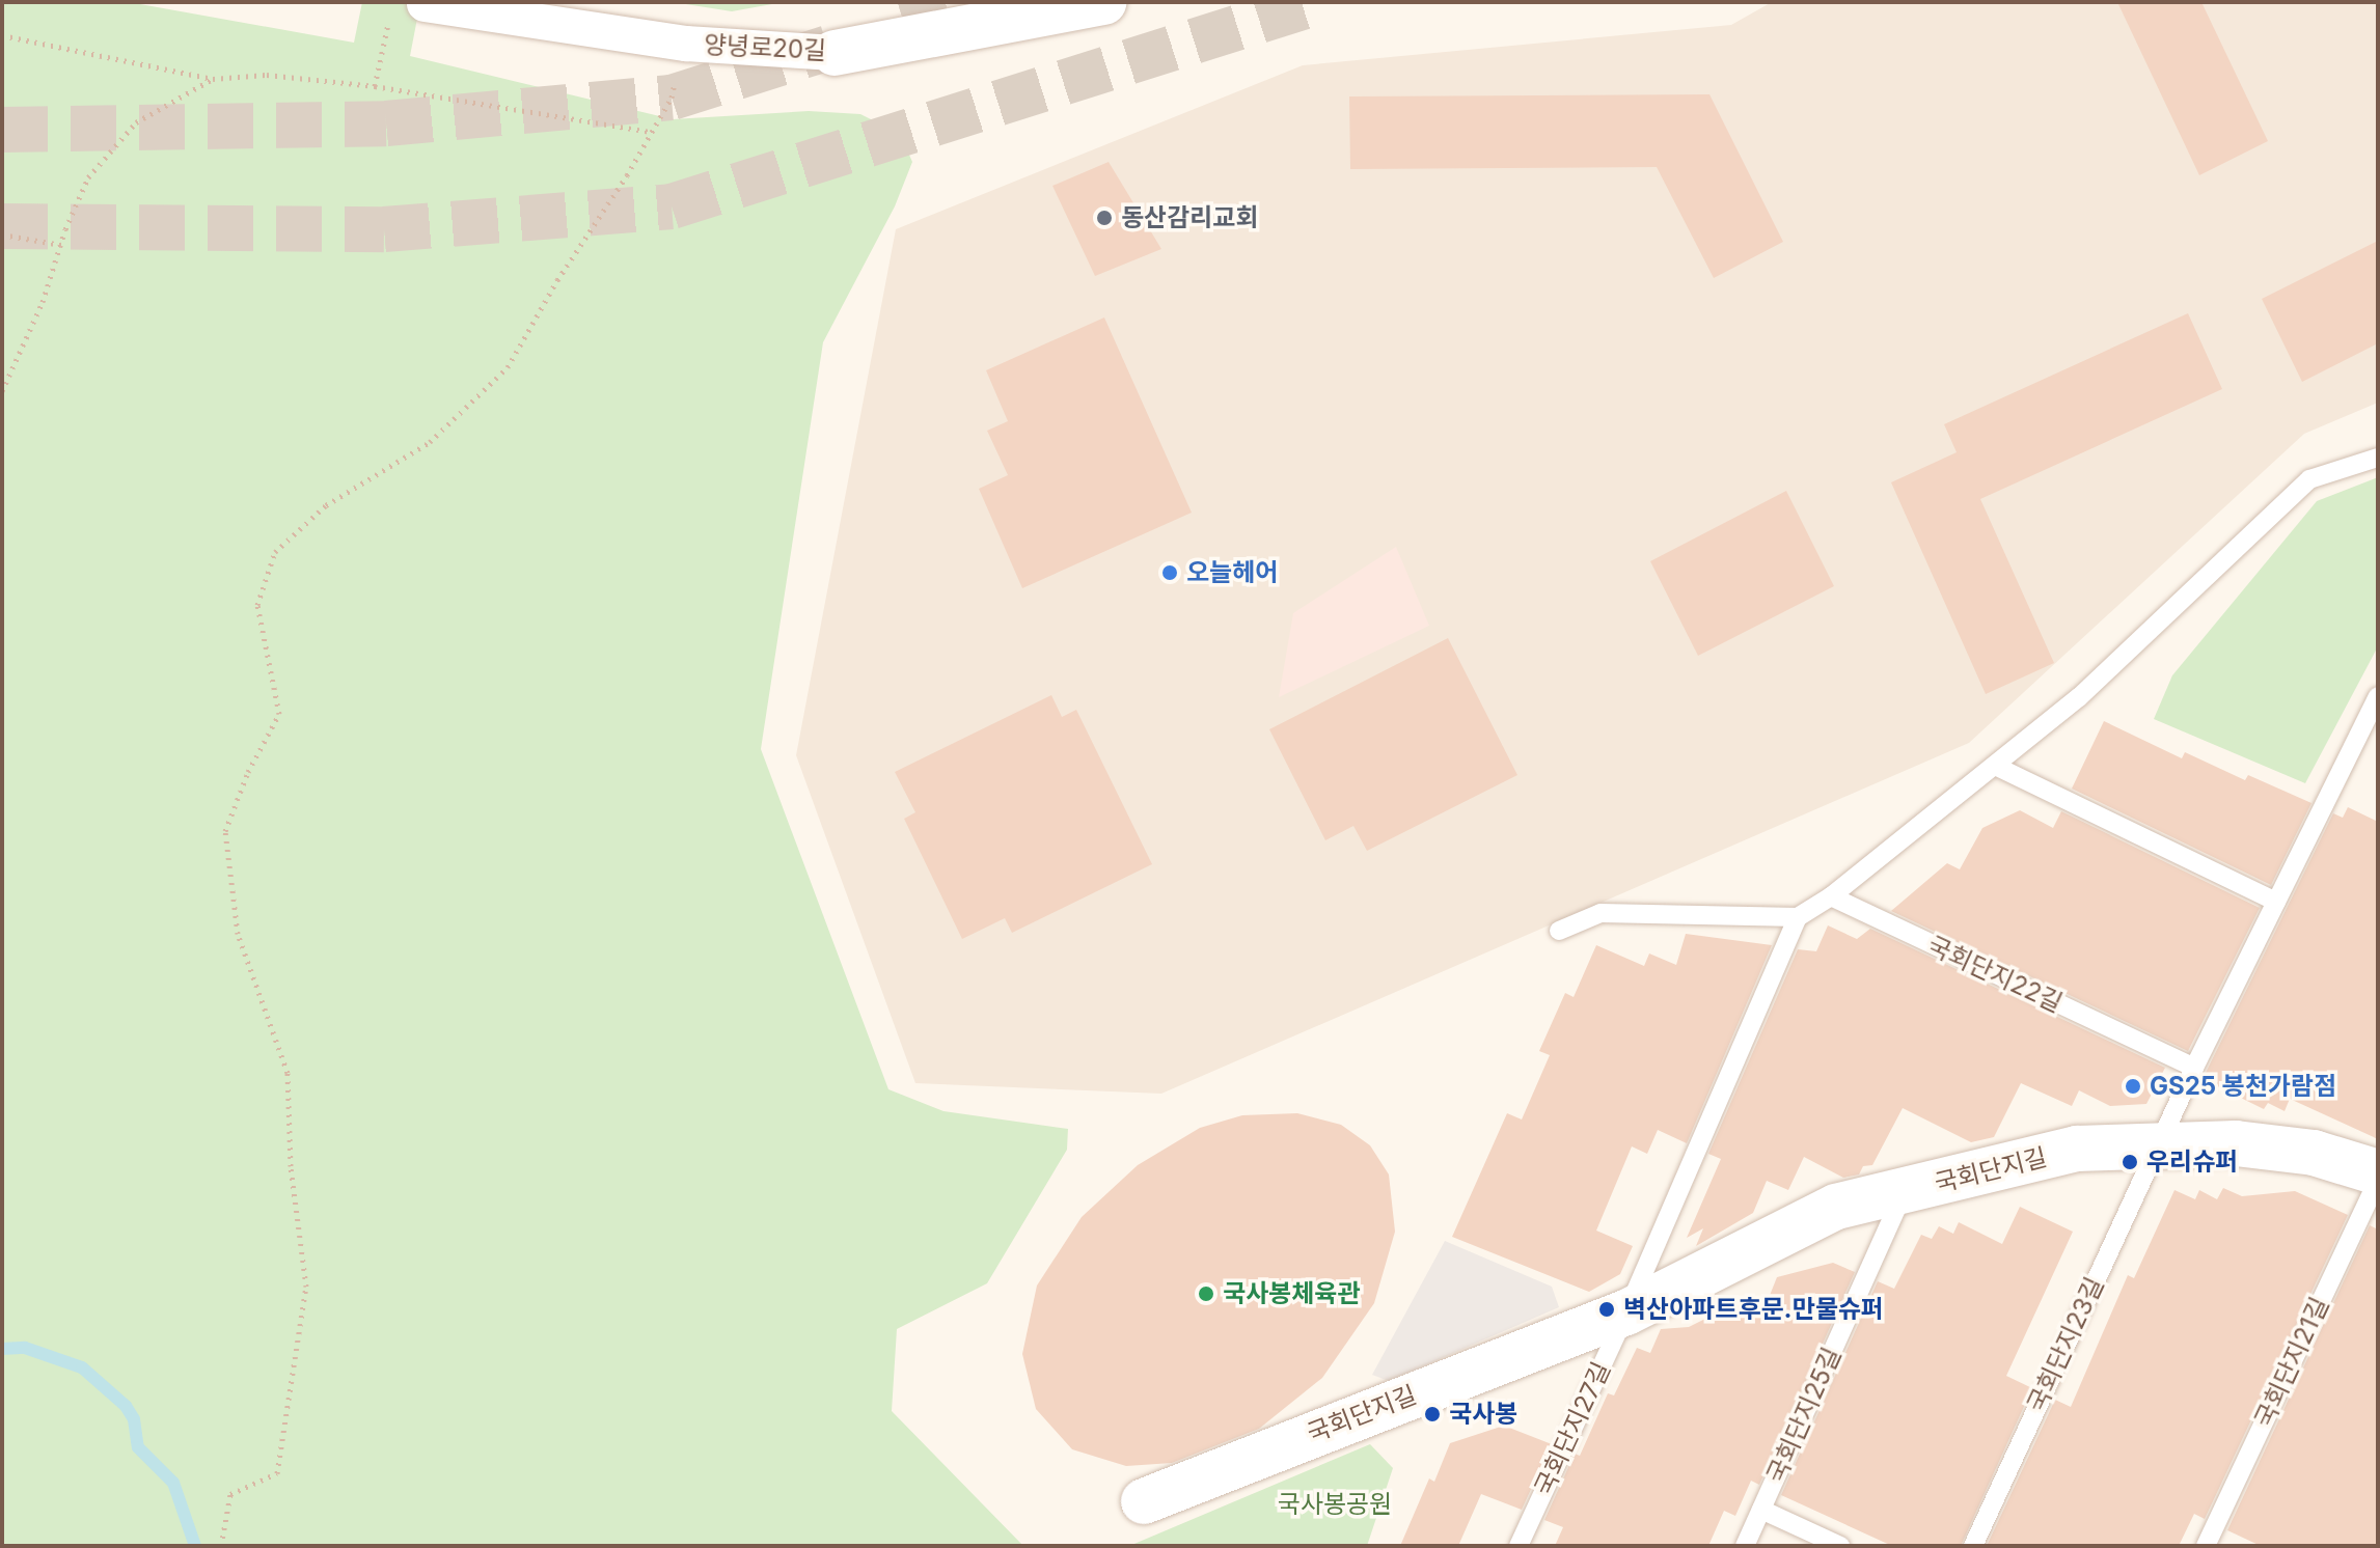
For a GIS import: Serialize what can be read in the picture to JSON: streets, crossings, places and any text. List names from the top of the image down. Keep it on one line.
{"streets":{"street":["양녕로20길","국회단지길"],"lane":["국회단지22길","국회단지23길","국회단지21길","국회단지25길","국회단지27길"]},"crossings":[["국회단지길","국회단지23길"],["국회단지길","국회단지25길"],["국회단지길","국회단지27길"]],"parks":["국사봉공원"],"places":["동산감리교회","오늘헤어","GS25 봉천가람점","우리슈퍼","국사봉체육관","벽산아파트후문.만물슈퍼","국사봉"]}
